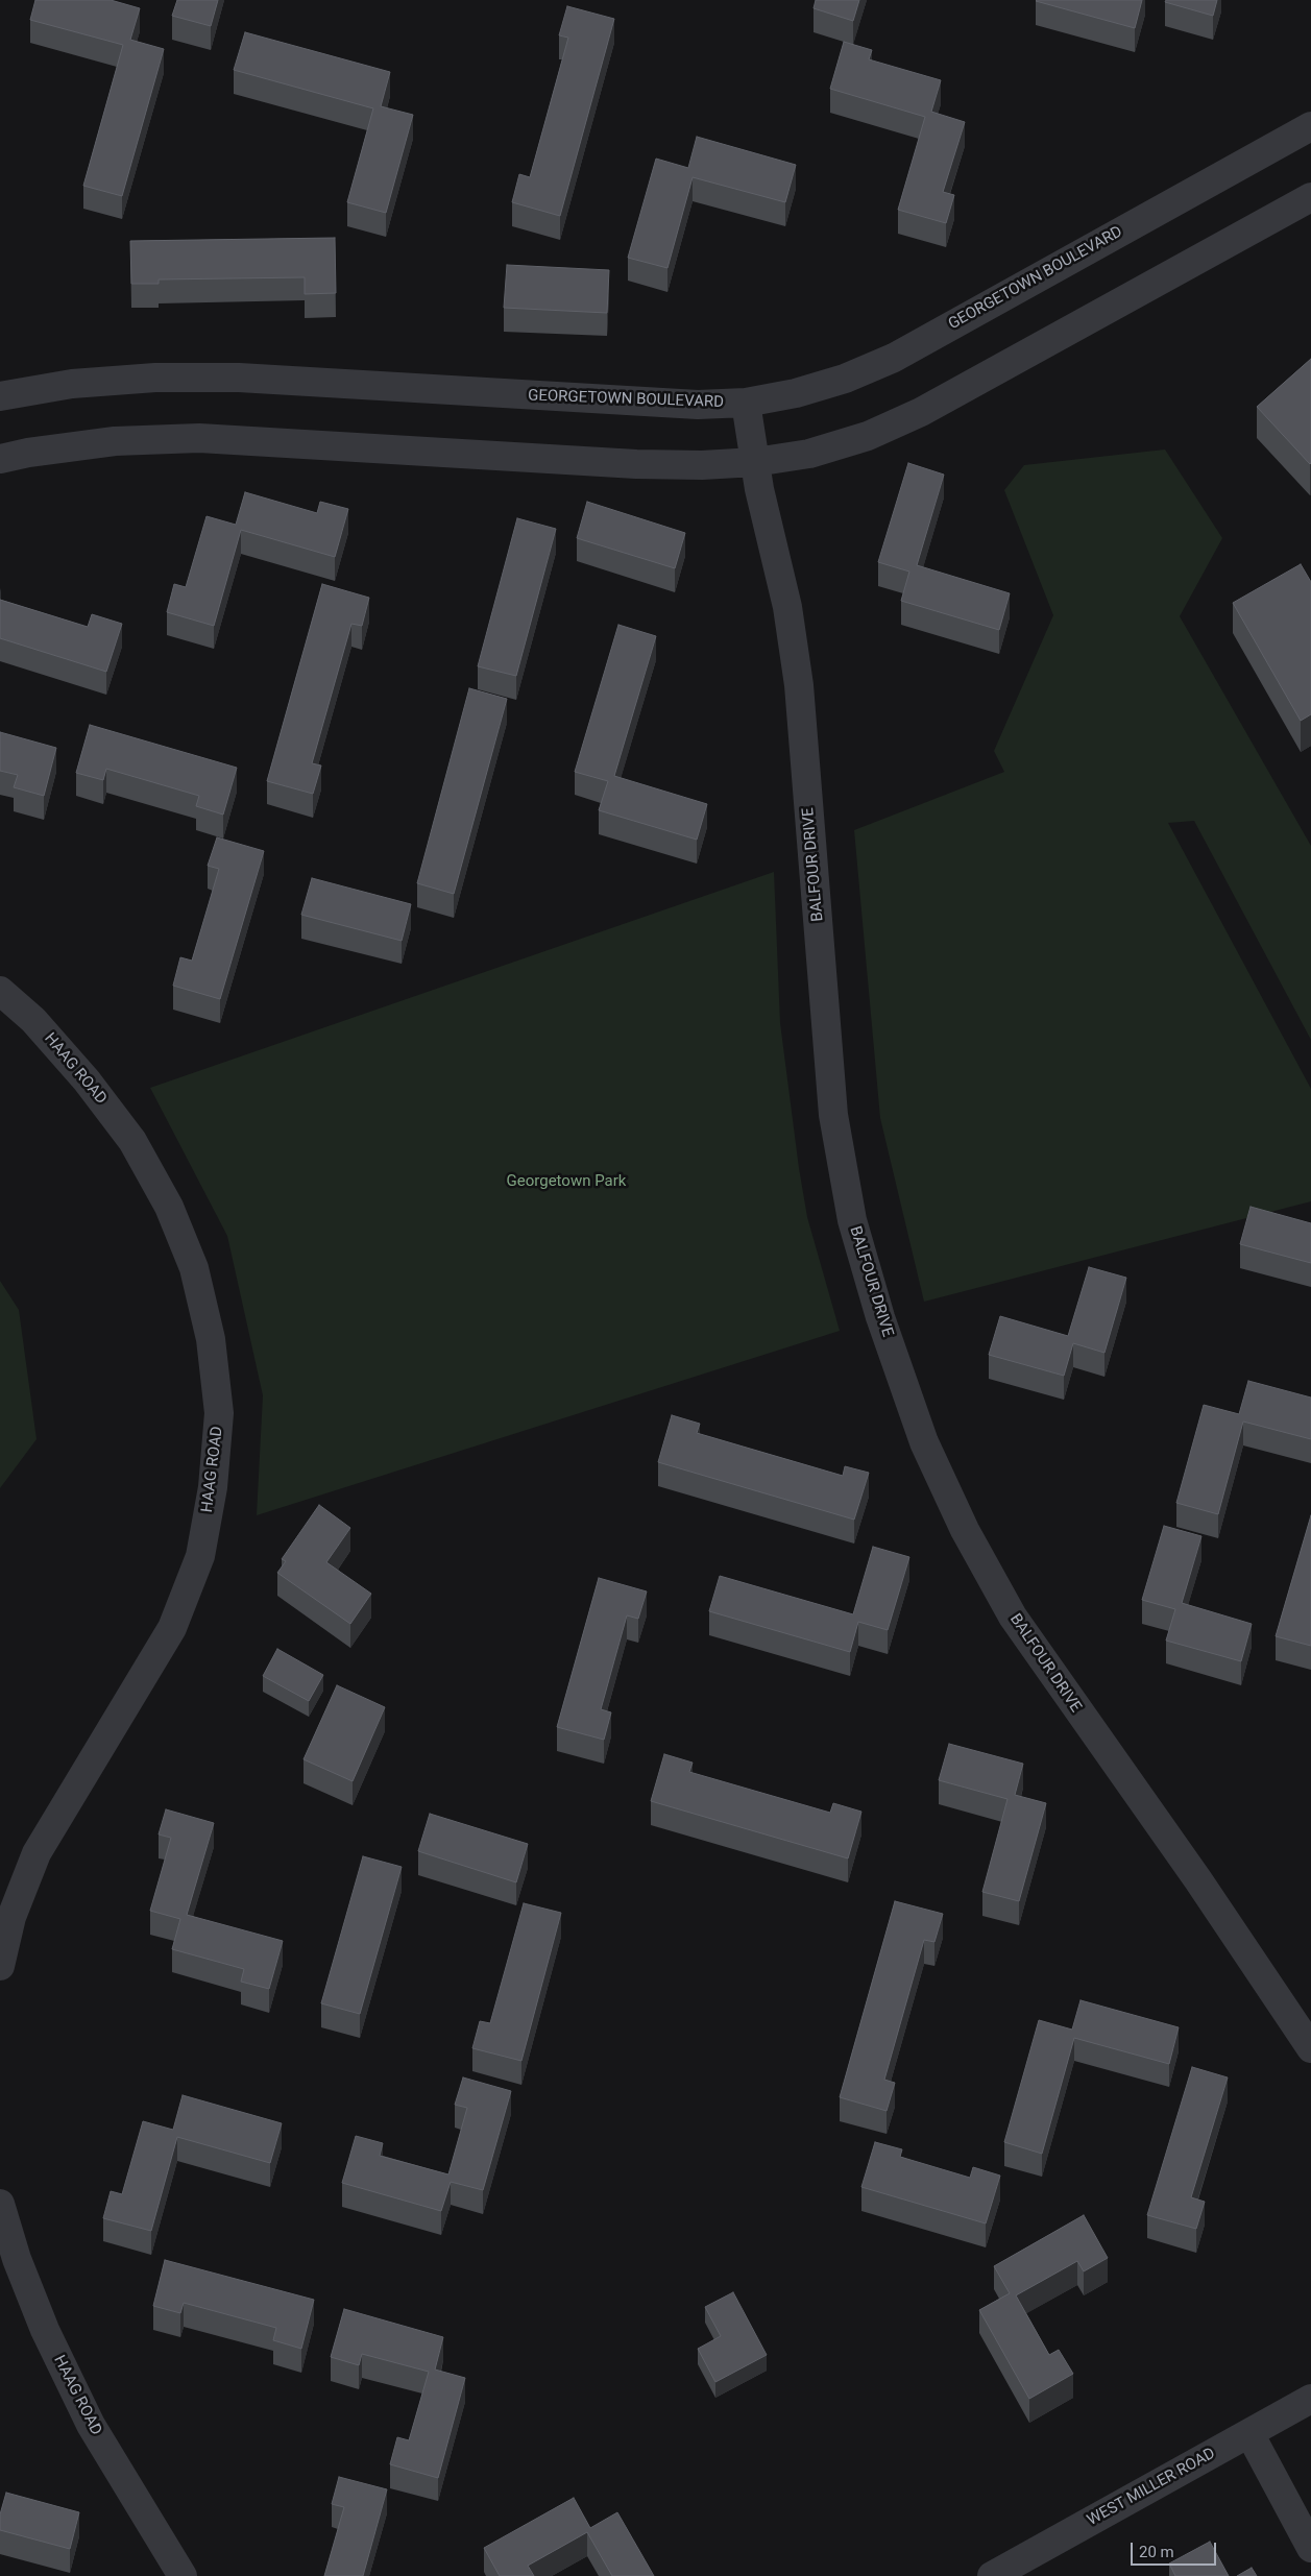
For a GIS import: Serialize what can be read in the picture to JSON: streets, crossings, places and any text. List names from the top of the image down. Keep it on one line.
{"streets":{"street":["GEORGETOWN BOULEVARD","BALFOUR DRIVE","HAAG ROAD","WEST MILLER ROAD"]},"crossings":[["GEORGETOWN BOULEVARD","BALFOUR DRIVE"]],"parks":["Georgetown Park"],"scale_bar":"20 m"}
